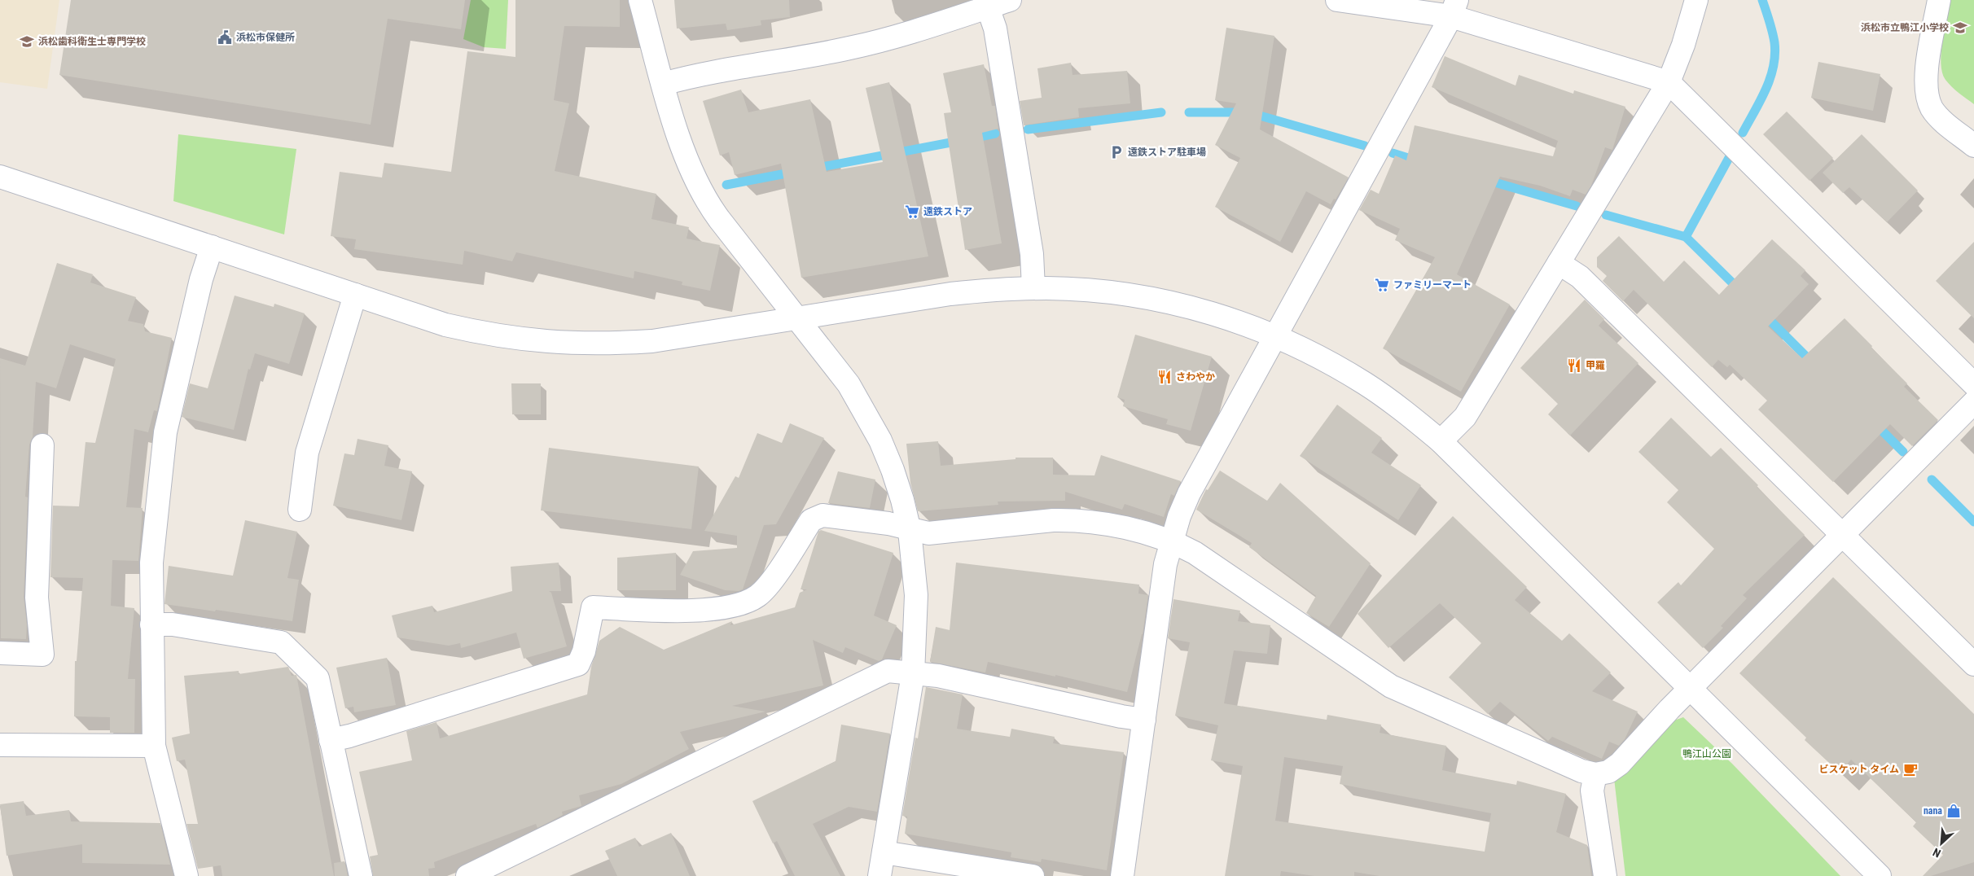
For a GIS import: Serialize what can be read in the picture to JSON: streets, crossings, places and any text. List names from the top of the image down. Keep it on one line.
{"parks":["鴨江山公園"],"places":{"school or university":["浜松市立鴨江小学校","浜松歯科衛生士専門学校"],"public building":["浜松市保健所"],"parking":["遠鉄ストア駐車場"],"supermarket":["遠鉄ストア","ファミリーマート"],"restaurant":["甲羅","さわやか"],"cafe":["ビスケット タイム"],"shop":["nana"]},"north":"bottom left"}
